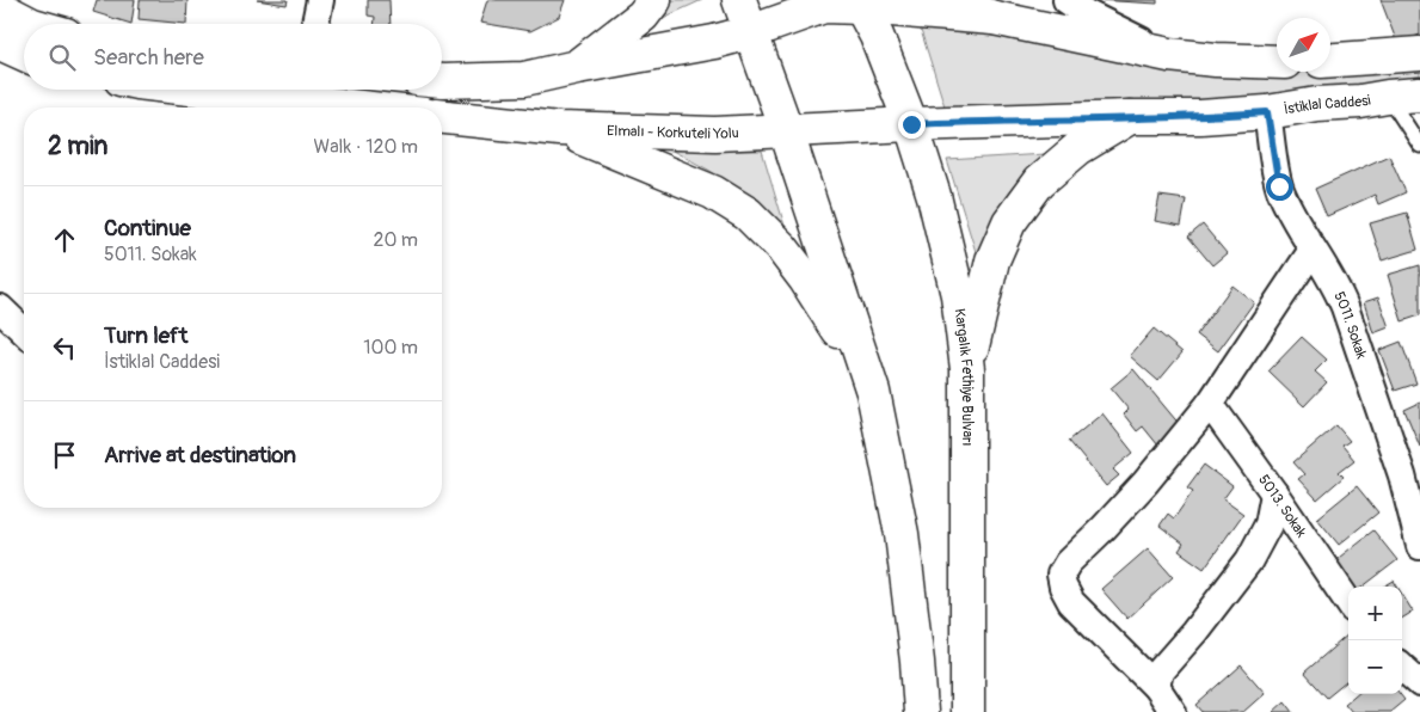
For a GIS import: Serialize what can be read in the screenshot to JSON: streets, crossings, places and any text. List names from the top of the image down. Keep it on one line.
{"streets":{"main road":["İstiklal Caddesi","Elmalı - Korkuteli Yolu","Kargalık Fethiye Bulvarı"],"street":["5011. Sokak","5013. Sokak"]},"crossings":[["İstiklal Caddesi","Elmalı - Korkuteli Yolu"],["İstiklal Caddesi","5011. Sokak"],["İstiklal Caddesi","Kargalık Fethiye Bulvarı"],["Elmalı - Korkuteli Yolu","Kargalık Fethiye Bulvarı"]],"north":"top right","page":{"search":"Search here","heading":["2 min","Walk · 120 m"],"list":[["Continue","5011. Sokak","20 m"],["Turn left","İstiklal Caddesi","100 m"],"Arrive at destination"],"map_buttons":["+","−"]}}
